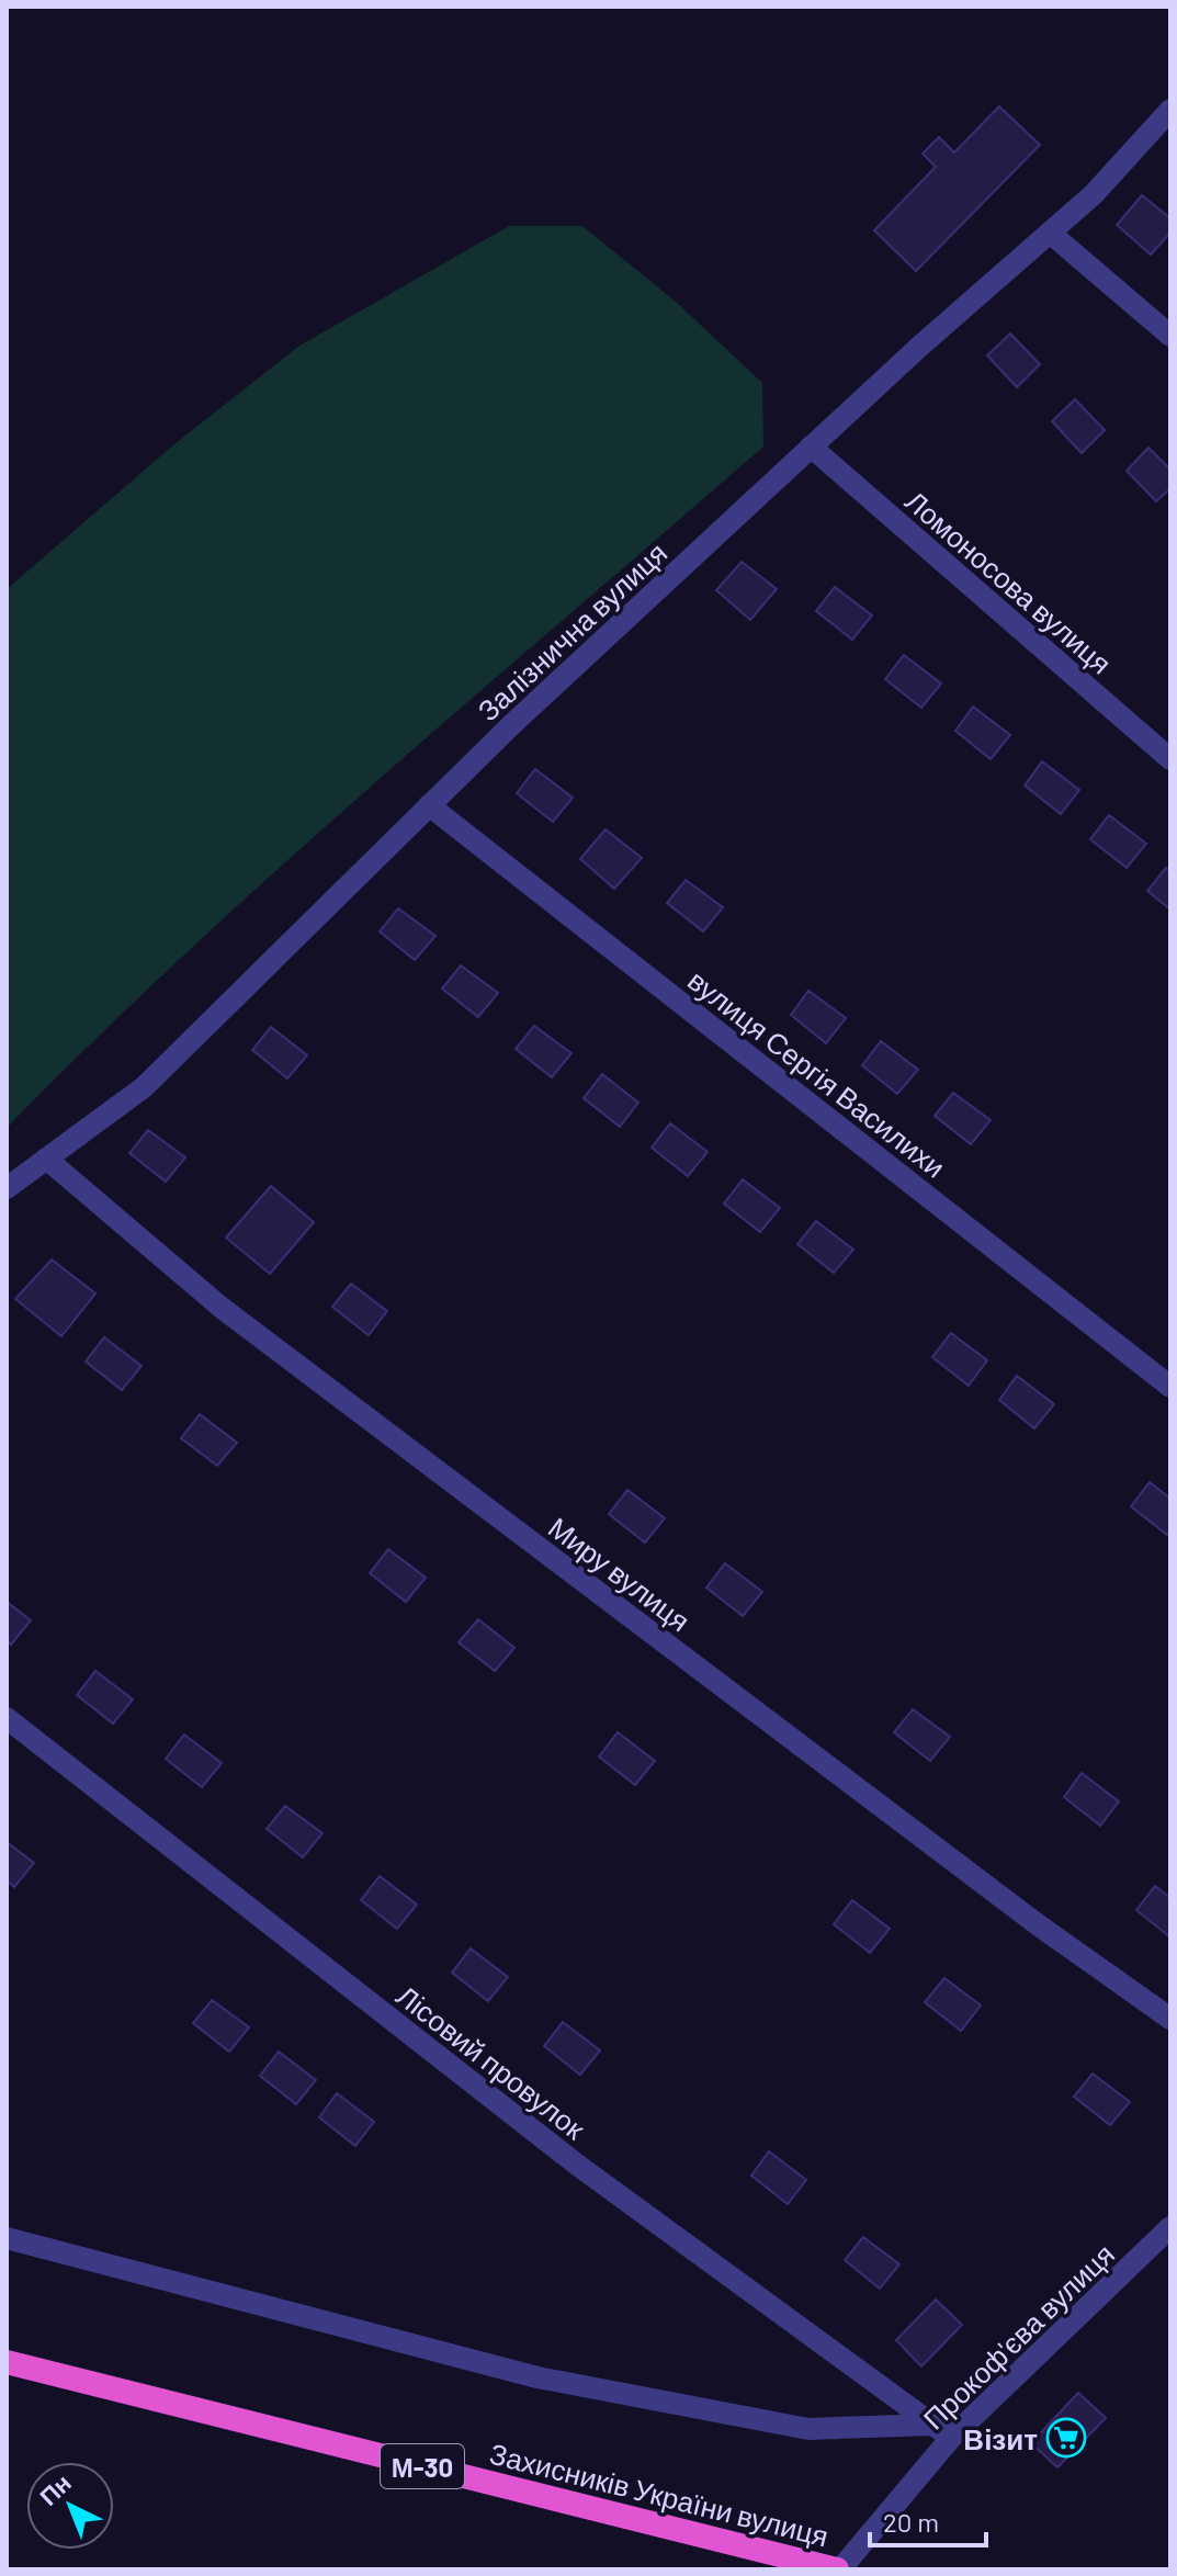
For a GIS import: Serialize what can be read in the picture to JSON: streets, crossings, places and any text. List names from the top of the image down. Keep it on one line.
{"streets":{"highway":["М-30","Захисників України вулиця"],"street":["Ломоносова вулиця","Залізнична вулиця","вулиця Сергія Василихи","Миру вулиця","Лісовий провулок","Прокоф'єва вулиця"]},"crossings":[["Ломоносова вулиця","Залізнична вулиця"],["Залізнична вулиця","вулиця Сергія Василихи"],["Залізнична вулиця","Миру вулиця"],["Лісовий провулок","Прокоф'єва вулиця"],["Прокоф'єва вулиця","Захисників України вулиця"]],"places":{"supermarket":["Візит"]},"scale_bar":"20 m","north":"top left"}
